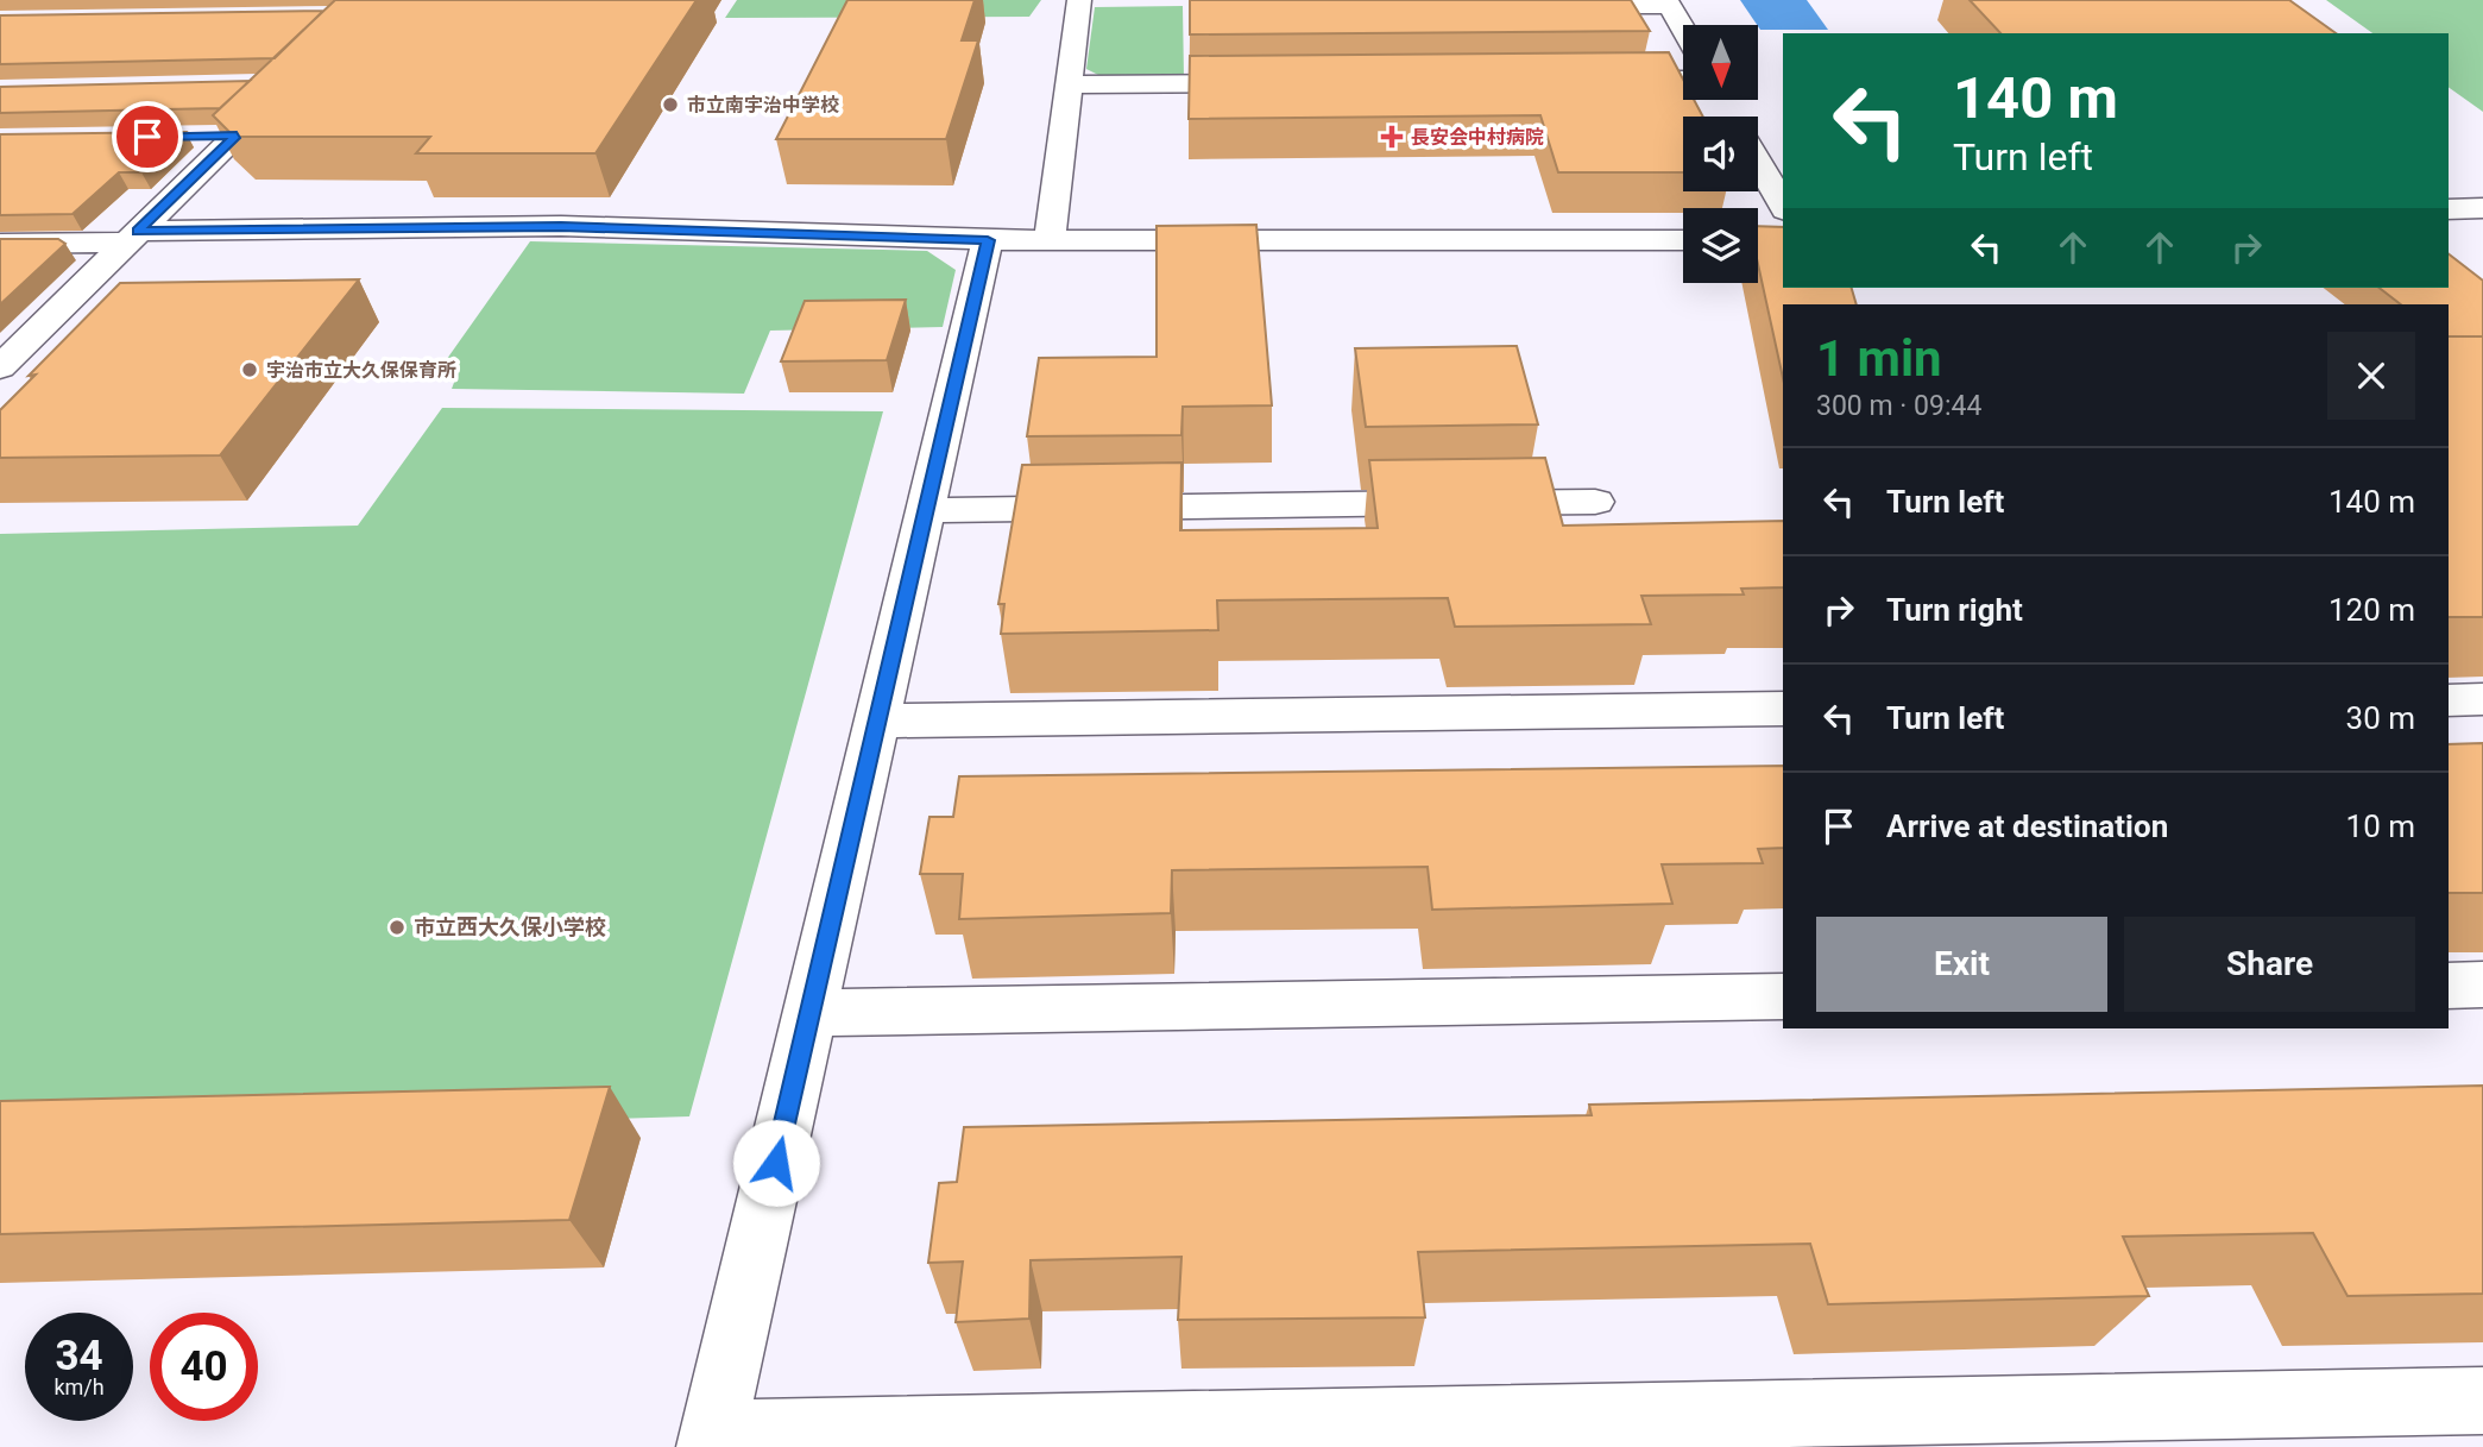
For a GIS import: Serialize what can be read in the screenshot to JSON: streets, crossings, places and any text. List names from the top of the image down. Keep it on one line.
{"places":{"other":["市立南宇治中学校","宇治市立大久保保育所","市立西大久保小学校"],"health":["長安会中村病院"]},"north":"bottom","page":{"turn":["140 m","Turn left"],"heading":["1 min","300 m · 09:44"],"list":[{"name":"Turn left","value":"140 m"},{"name":"Turn right","value":"120 m"},{"name":"Turn left","value":"30 m"},{"name":"Arrive at destination","value":"10 m"}],"buttons":["Exit","Share"],"speed":"34 km/h","limit":"40"}}
